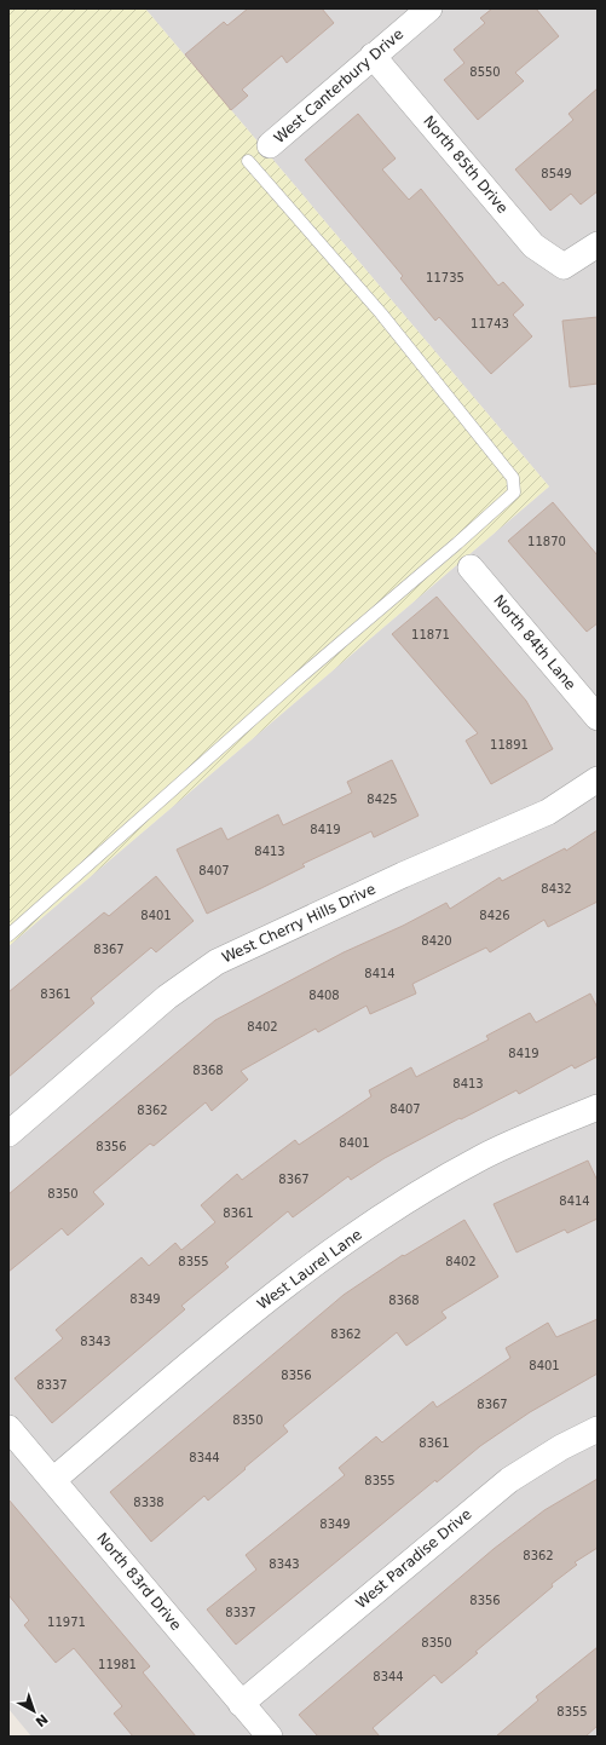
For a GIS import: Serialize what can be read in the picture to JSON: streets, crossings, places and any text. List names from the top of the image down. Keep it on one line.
{"streets":{"street":["West Canterbury Drive","North 85th Drive","North 84th Lane","West Cherry Hills Drive","West Laurel Lane","West Paradise Drive","North 83rd Drive"]},"crossings":[["West Canterbury Drive","North 85th Drive"],["West Laurel Lane","North 83rd Drive"],["West Paradise Drive","North 83rd Drive"]],"house_numbers":["8550","8549","11735","11743","11870","11871","11891","8425","8419","8413","8407","8432","8401","8426","8420","8367","8414","8361","8408","8402","8419","8368","8413","8407","8362","8401","8356","8367","8350","8414","8361","8355","8402","8349","8368","8362","8343","8401","8356","8337","8367","8350","8361","8344","8355","8338","8349","8362","8343","8356","8337","11971","8350","11981","8344","8355"],"north":"bottom right"}
